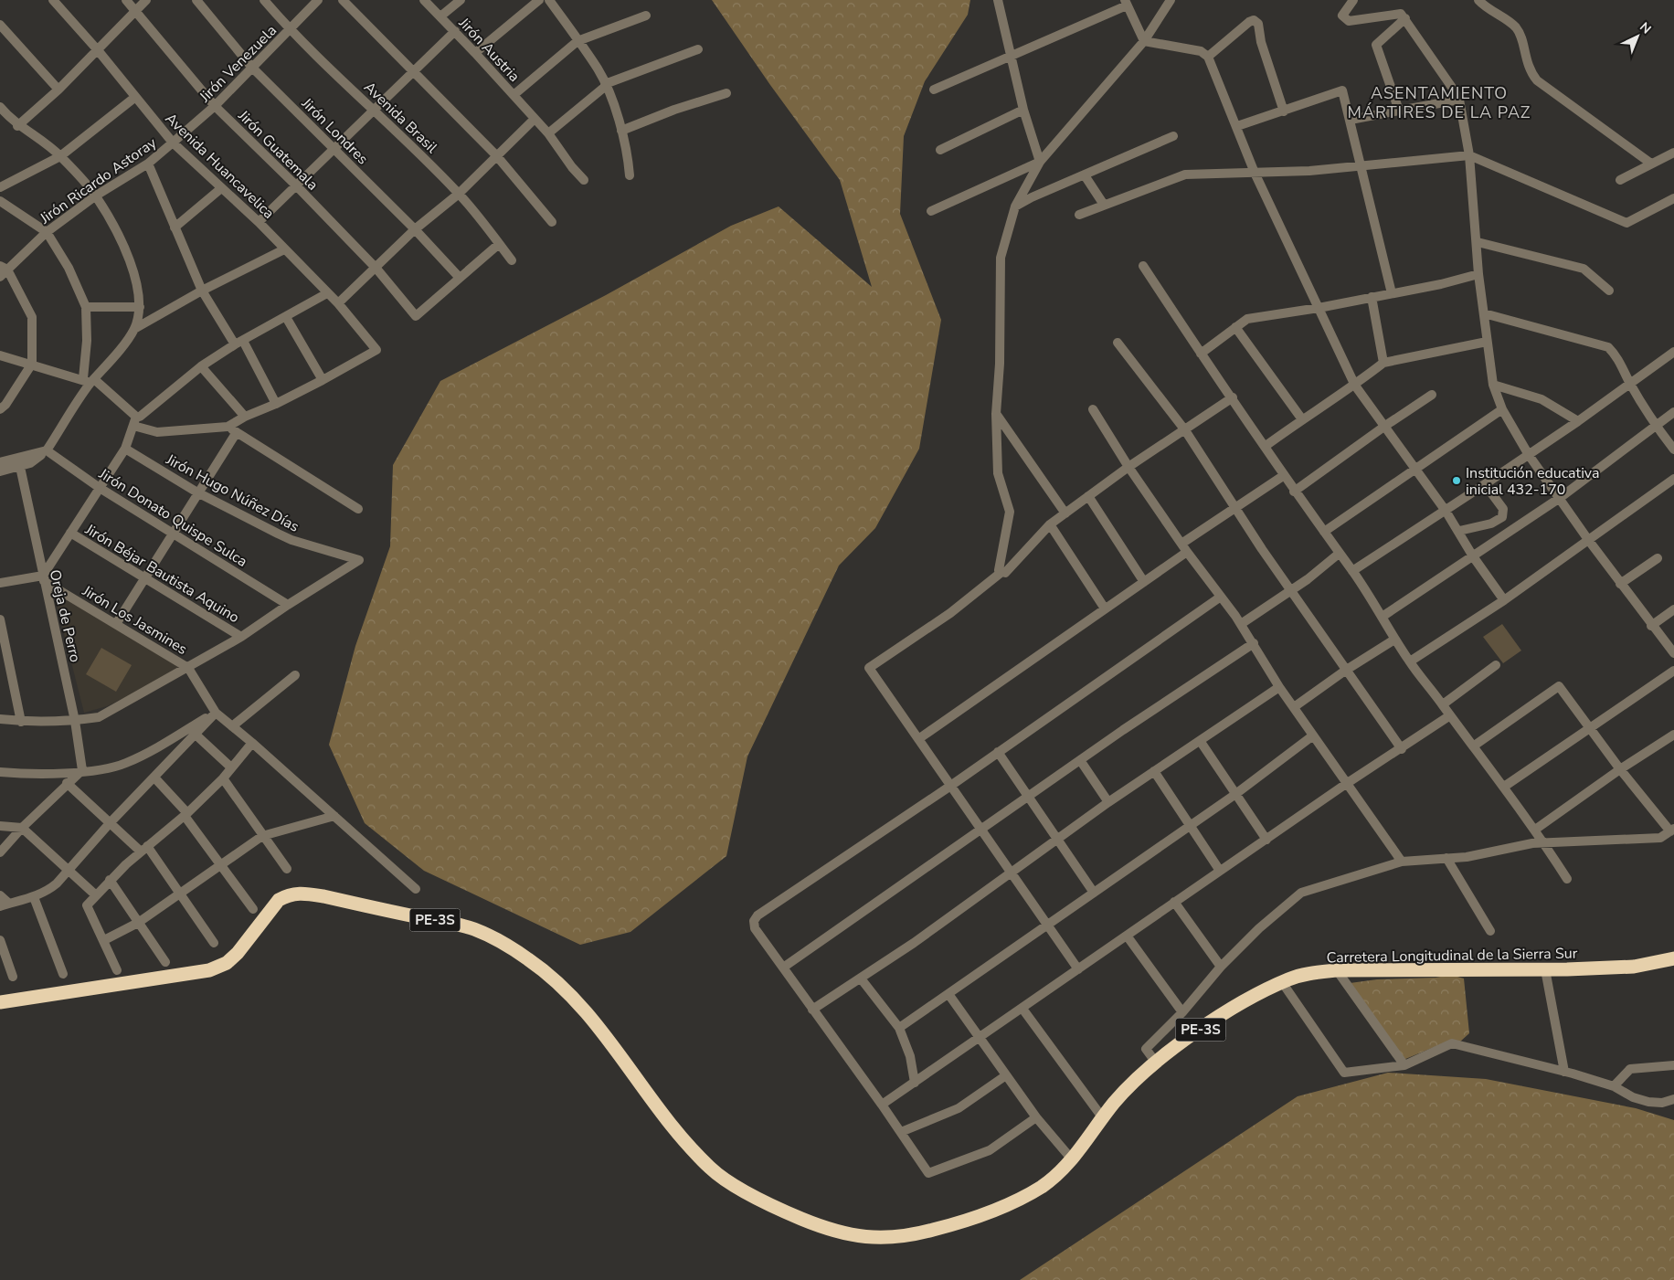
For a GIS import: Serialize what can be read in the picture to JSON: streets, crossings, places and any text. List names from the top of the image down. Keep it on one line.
{"streets":{"highway":["PE-3S","Carretera Longitudinal de la Sierra Sur"],"street":["Jirón Austria","Jirón Venezuela","Avenida Brasil","Jirón Londres","Jirón Guatemala","Avenida Huancavelica","Jirón Ricardo Astoray","Jirón Hugo Núñez Días","Jirón Donato Quispe Sulca","Jirón Béjar Bautista Aquino","Oreja de Perro","Jirón Los Jasmines"]},"crossings":[["Jirón Venezuela","Avenida Brasil"],["Jirón Venezuela","Jirón Londres"],["Jirón Venezuela","Jirón Guatemala"],["Jirón Venezuela","Avenida Huancavelica"],["Jirón Venezuela","Jirón Ricardo Astoray"],["Jirón Londres","Jirón Guatemala"],["Avenida Huancavelica","Jirón Ricardo Astoray"],["Jirón Hugo Núñez Días","Jirón Donato Quispe Sulca"],["Oreja de Perro","Jirón Los Jasmines"]],"districts":["ASENTAMIENTO MÁRTIRES DE LA PAZ"],"places":["Institución educativa inicial 432-170"],"north":"top right"}
